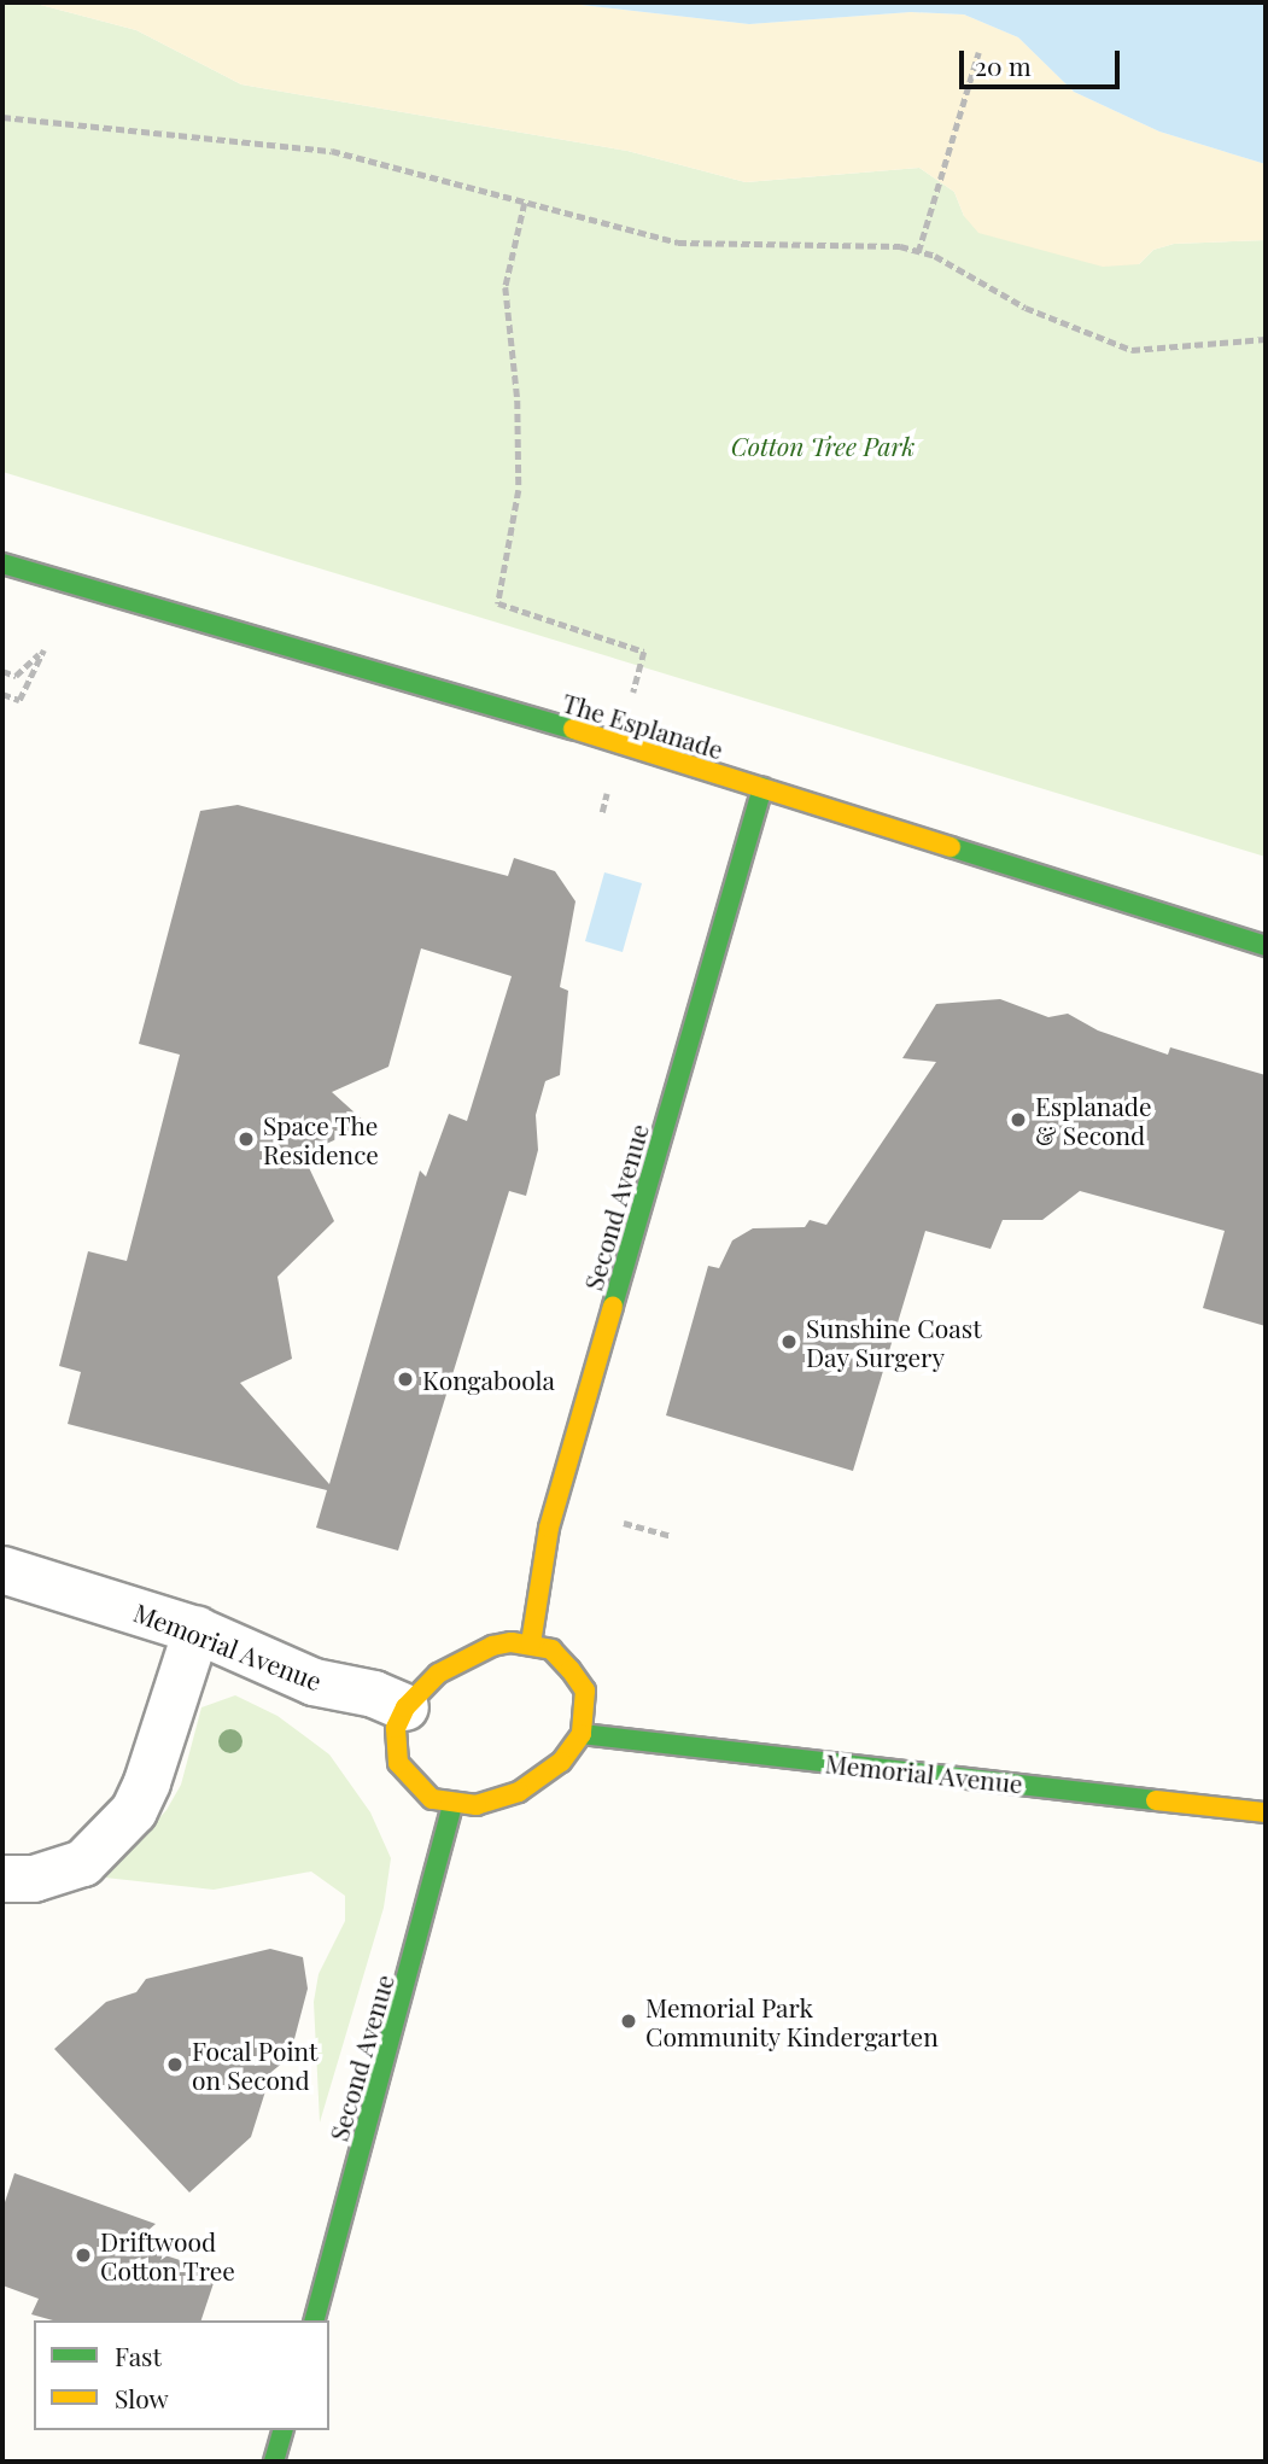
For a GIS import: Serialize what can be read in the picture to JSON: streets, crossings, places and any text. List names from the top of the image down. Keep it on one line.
{"streets":{"street":["The Esplanade","Second Avenue","Memorial Avenue"]},"crossings":[["The Esplanade","Second Avenue"],["Second Avenue","Memorial Avenue"]],"parks":["Cotton Tree Park"],"places":["Esplanade & Second","Space The Residence","Sunshine Coast Day Surgery","Kongaboola","Memorial Park Community Kindergarten","Focal Point on Second","Driftwood Cotton Tree"],"legend":["Fast","Slow"],"scale_bar":"20 m"}
